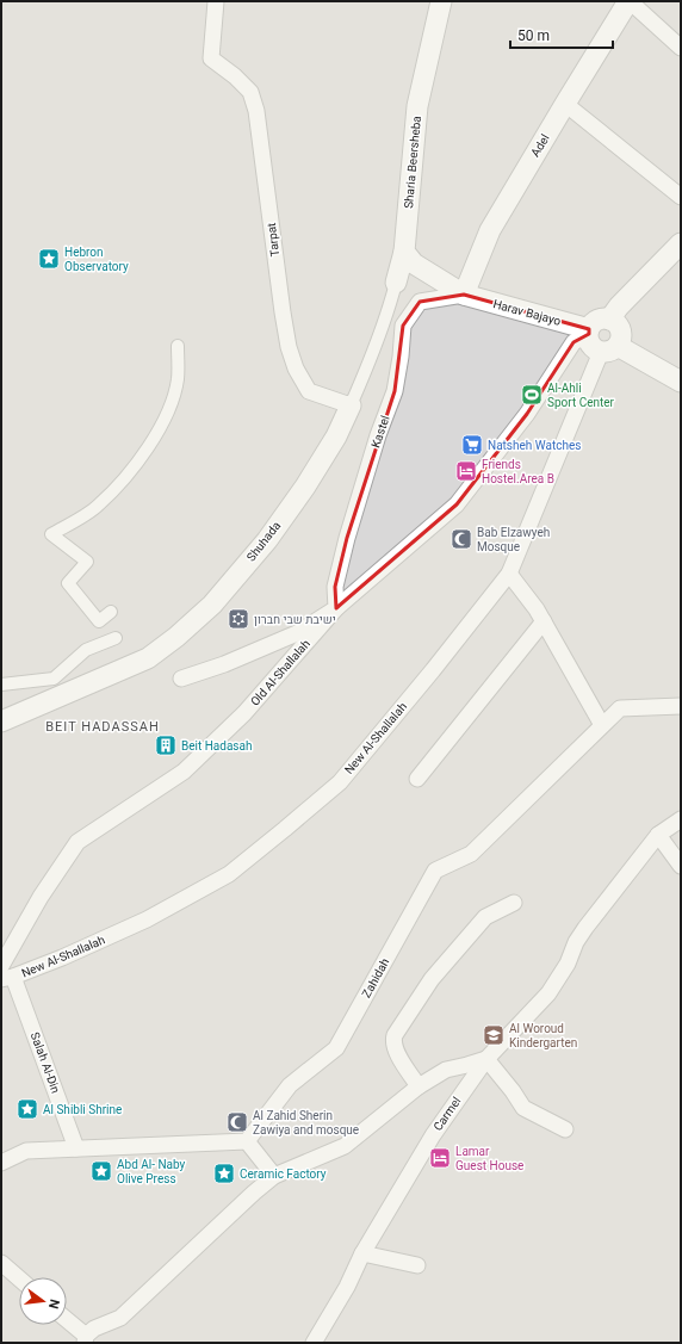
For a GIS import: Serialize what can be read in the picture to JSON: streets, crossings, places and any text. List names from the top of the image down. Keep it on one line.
{"streets":{"street":["Adel","Sharia Beersheba","Tarpat","Harav Bajayo","Kastel","Shuhada","Old Al-Shallalah","New Al-Shallalah","Zahidah","Salah Al-Din","Carmel"]},"crossings":[["Adel","Harav Bajayo"],["Adel","Kastel"],["Sharia Beersheba","Shuhada"],["Tarpat","Shuhada"],["Harav Bajayo","Kastel"],["Harav Bajayo","Old Al-Shallalah"],["Harav Bajayo","New Al-Shallalah"],["Kastel","Old Al-Shallalah"],["Old Al-Shallalah","New Al-Shallalah"],["New Al-Shallalah","Salah Al-Din"]],"districts":["BEIT HADASSAH"],"places":{"place":["Hebron Observatory","Al Shibli Shrine","Abd Al- Naby Olive Press","Ceramic Factory"],"sports":["Al-Ahli Sport Center"],"supermarket":["Natsheh Watches"],"hotel":["Friends Hostel.Area B","Lamar Guest House"],"mosque":["Bab Elzawyeh Mosque","Al Zahid Sherin Zawiya and mosque"],"synagogue":["ישיבת שבי חברון"],"building":["Beit Hadasah"],"school or university":["Al Woroud Kindergarten"]},"scale_bar":"50 m","north":"right"}
